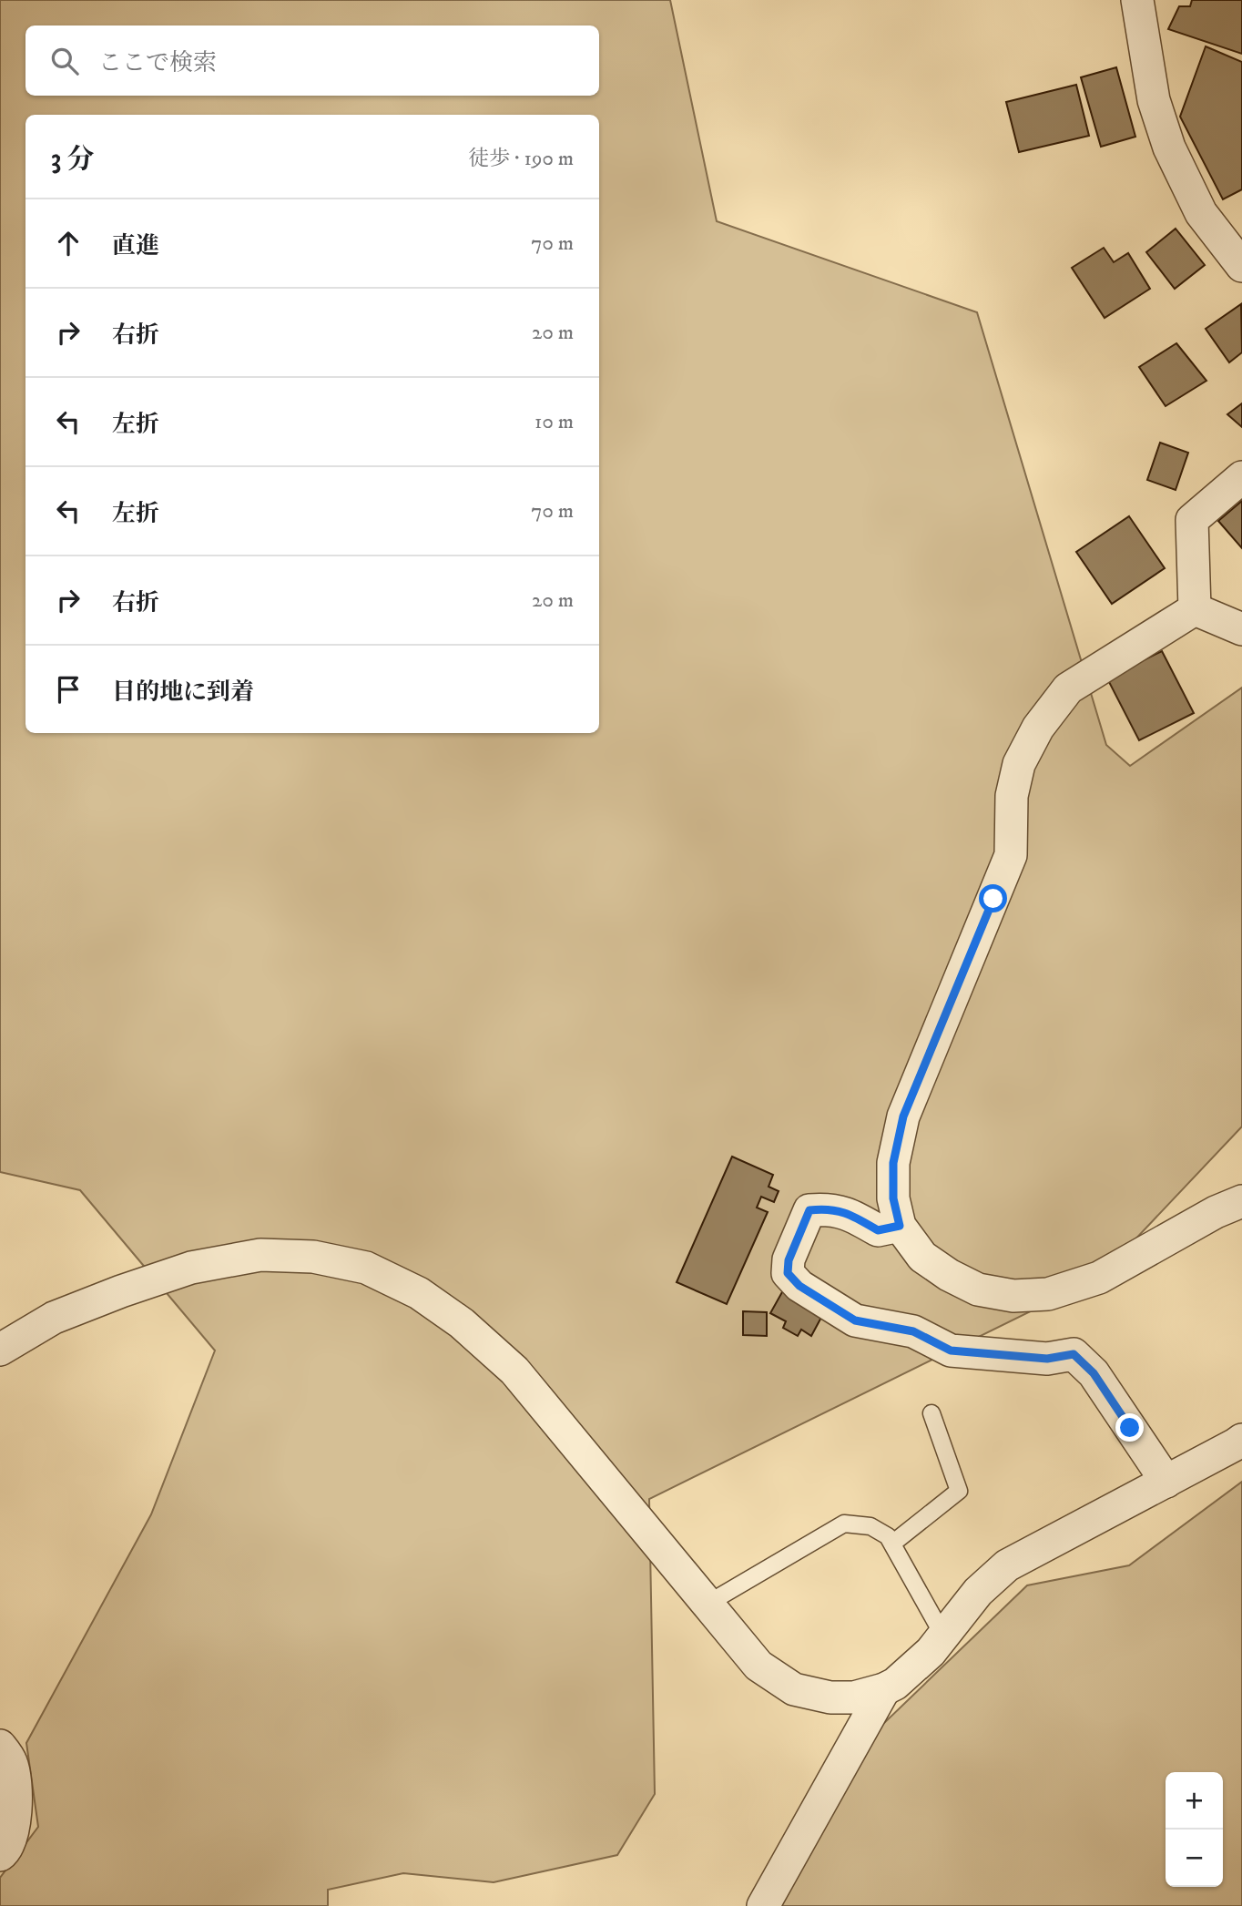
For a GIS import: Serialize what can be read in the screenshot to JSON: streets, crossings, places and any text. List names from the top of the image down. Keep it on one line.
{"page":{"search":"ここで検索","heading":["3 分","徒歩 · 190 m"],"list":[["直進","70 m"],["右折","20 m"],["左折","10 m"],["左折","70 m"],["右折","20 m"],"目的地に到着"],"map_buttons":["+","−"]}}
